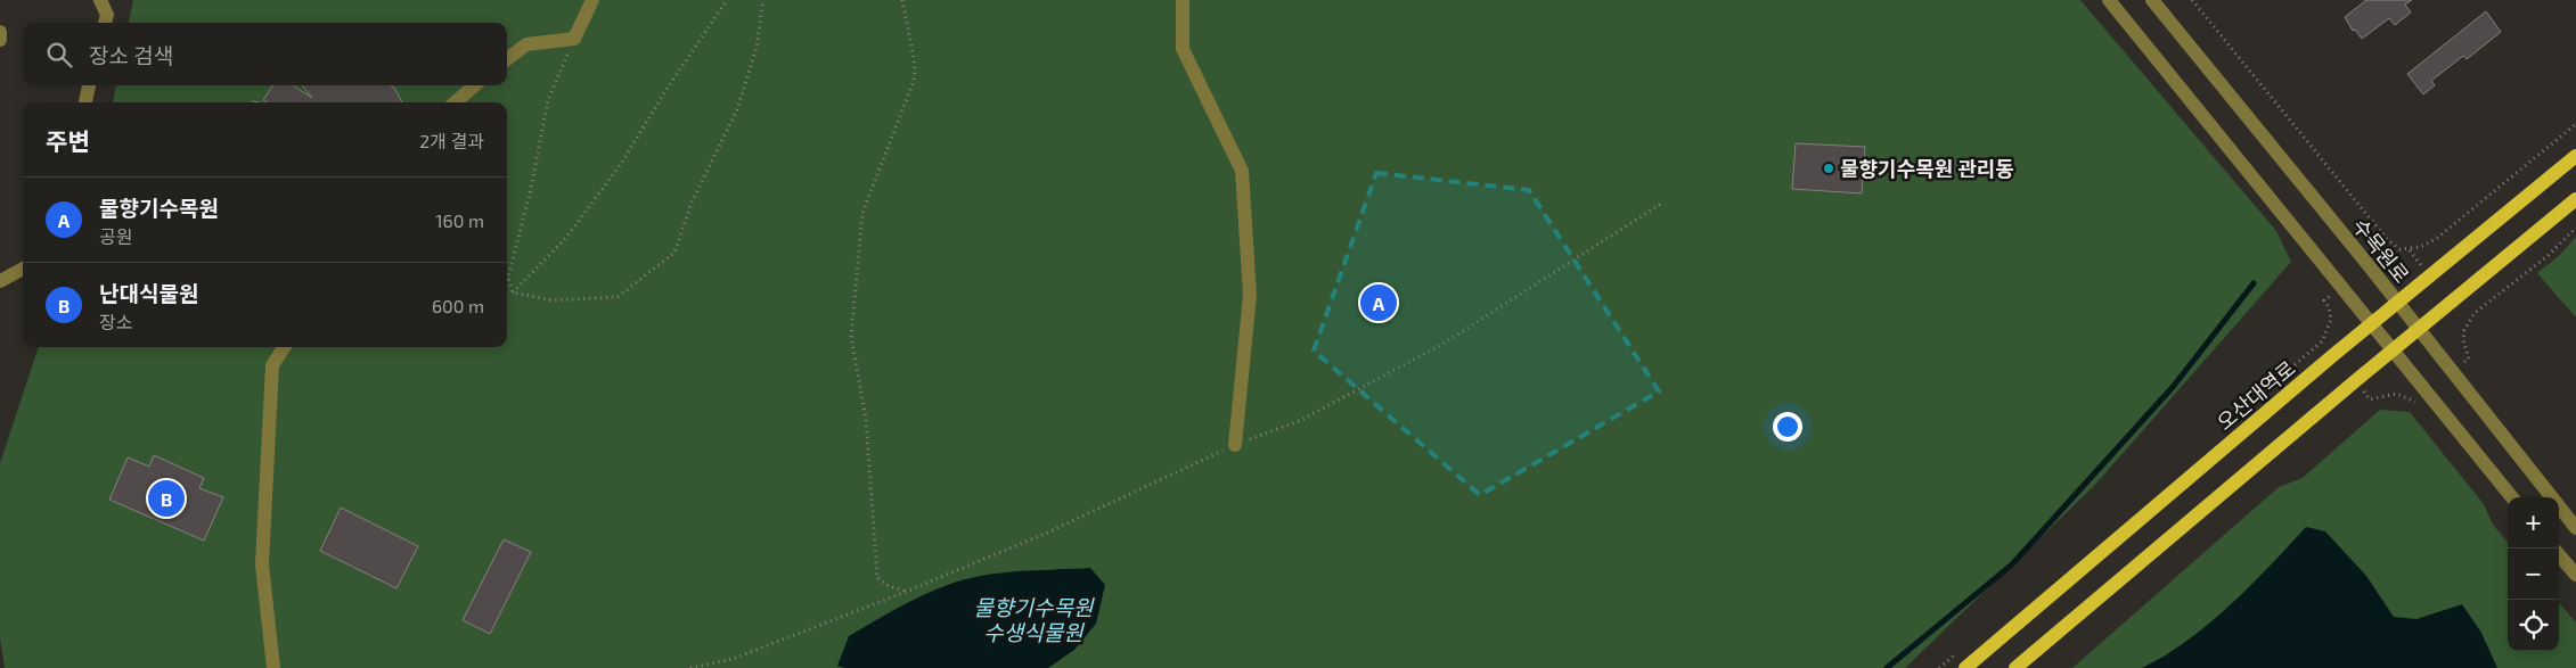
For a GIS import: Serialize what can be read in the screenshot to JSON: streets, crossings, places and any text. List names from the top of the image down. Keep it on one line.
{"streets":{"main road":["오산대역로"],"street":["수목원로"]},"crossings":[["수목원로","오산대역로"]],"water":["물향기수목원 수생식물원"],"places":["물향기수목원 관리동"],"page":{"search":"장소 검색","heading":["주변","2개 결과"],"list":[{"mark":"A","name":"물향기수목원","note":"공원","value":"160 m"},{"mark":"B","name":"난대식물원","note":"장소","value":"600 m"}],"pins":["A","B"],"map_buttons":["+","−"]}}
